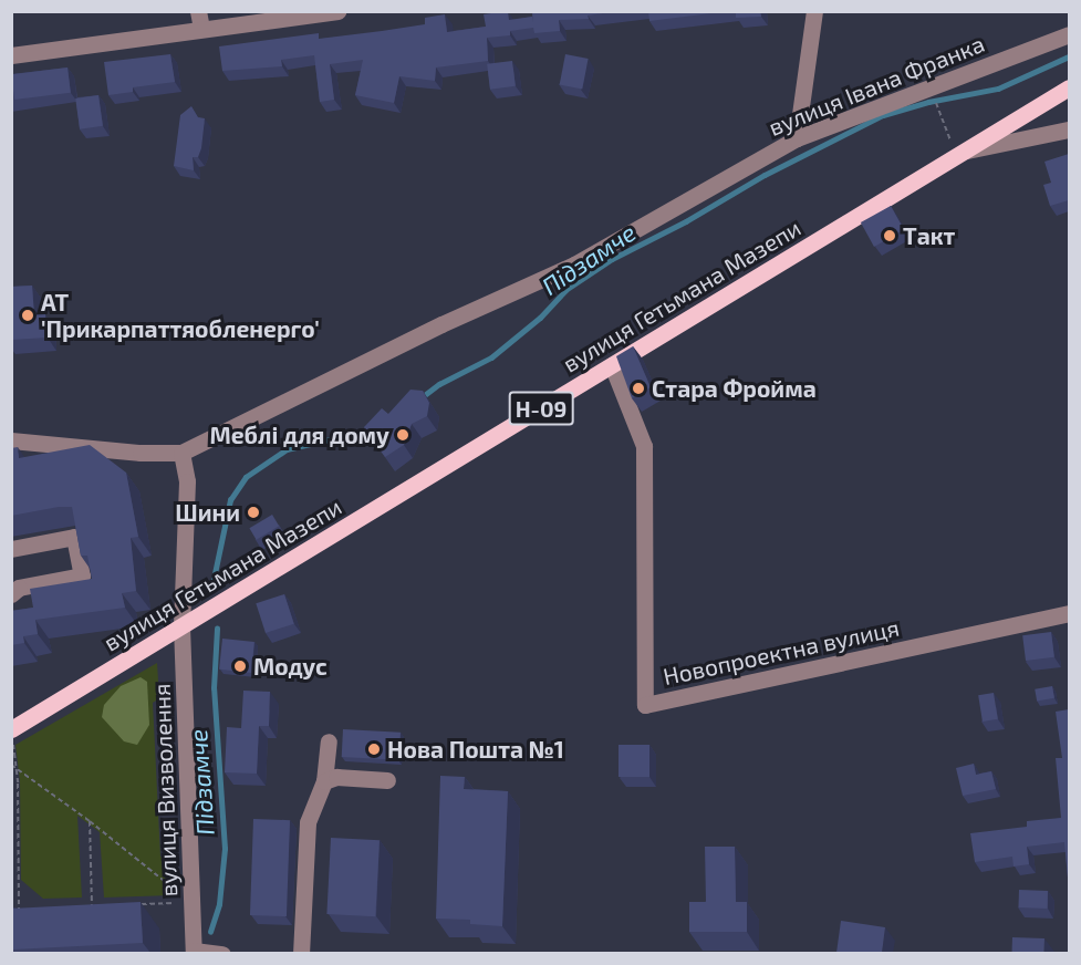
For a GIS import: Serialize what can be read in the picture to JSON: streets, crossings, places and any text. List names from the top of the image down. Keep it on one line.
{"streets":{"main road":["вулиця Гетьмана Мазепи","Н-09"],"street":["вулиця Івана Франка","Новопроектна вулиця","вулиця Визволення"]},"crossings":[["вулиця Івана Франка","вулиця Визволення"],["вулиця Гетьмана Мазепи","Новопроектна вулиця"],["вулиця Гетьмана Мазепи","вулиця Визволення"]],"water":["Підзамче"],"places":["Такт","АТ 'Прикарпаттяобленерго'","Стара Фройма","Меблі для дому","Шини","Модус","Нова Пошта №1"]}
